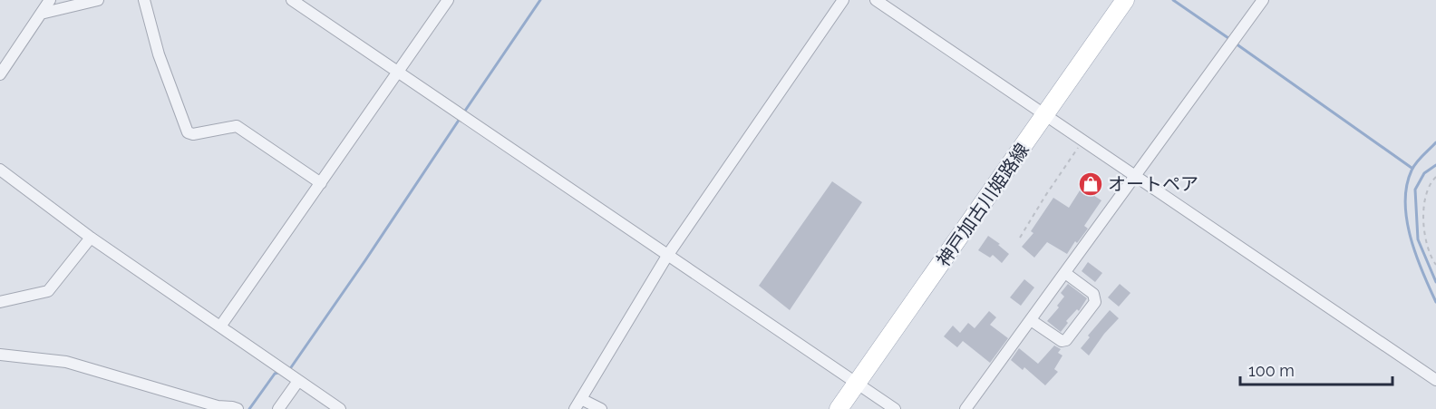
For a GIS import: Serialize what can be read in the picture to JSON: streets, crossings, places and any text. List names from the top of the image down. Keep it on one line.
{"streets":{"main road":["神戸加古川姫路線"]},"places":{"shop":["オートペア"]},"scale_bar":"100 m"}
